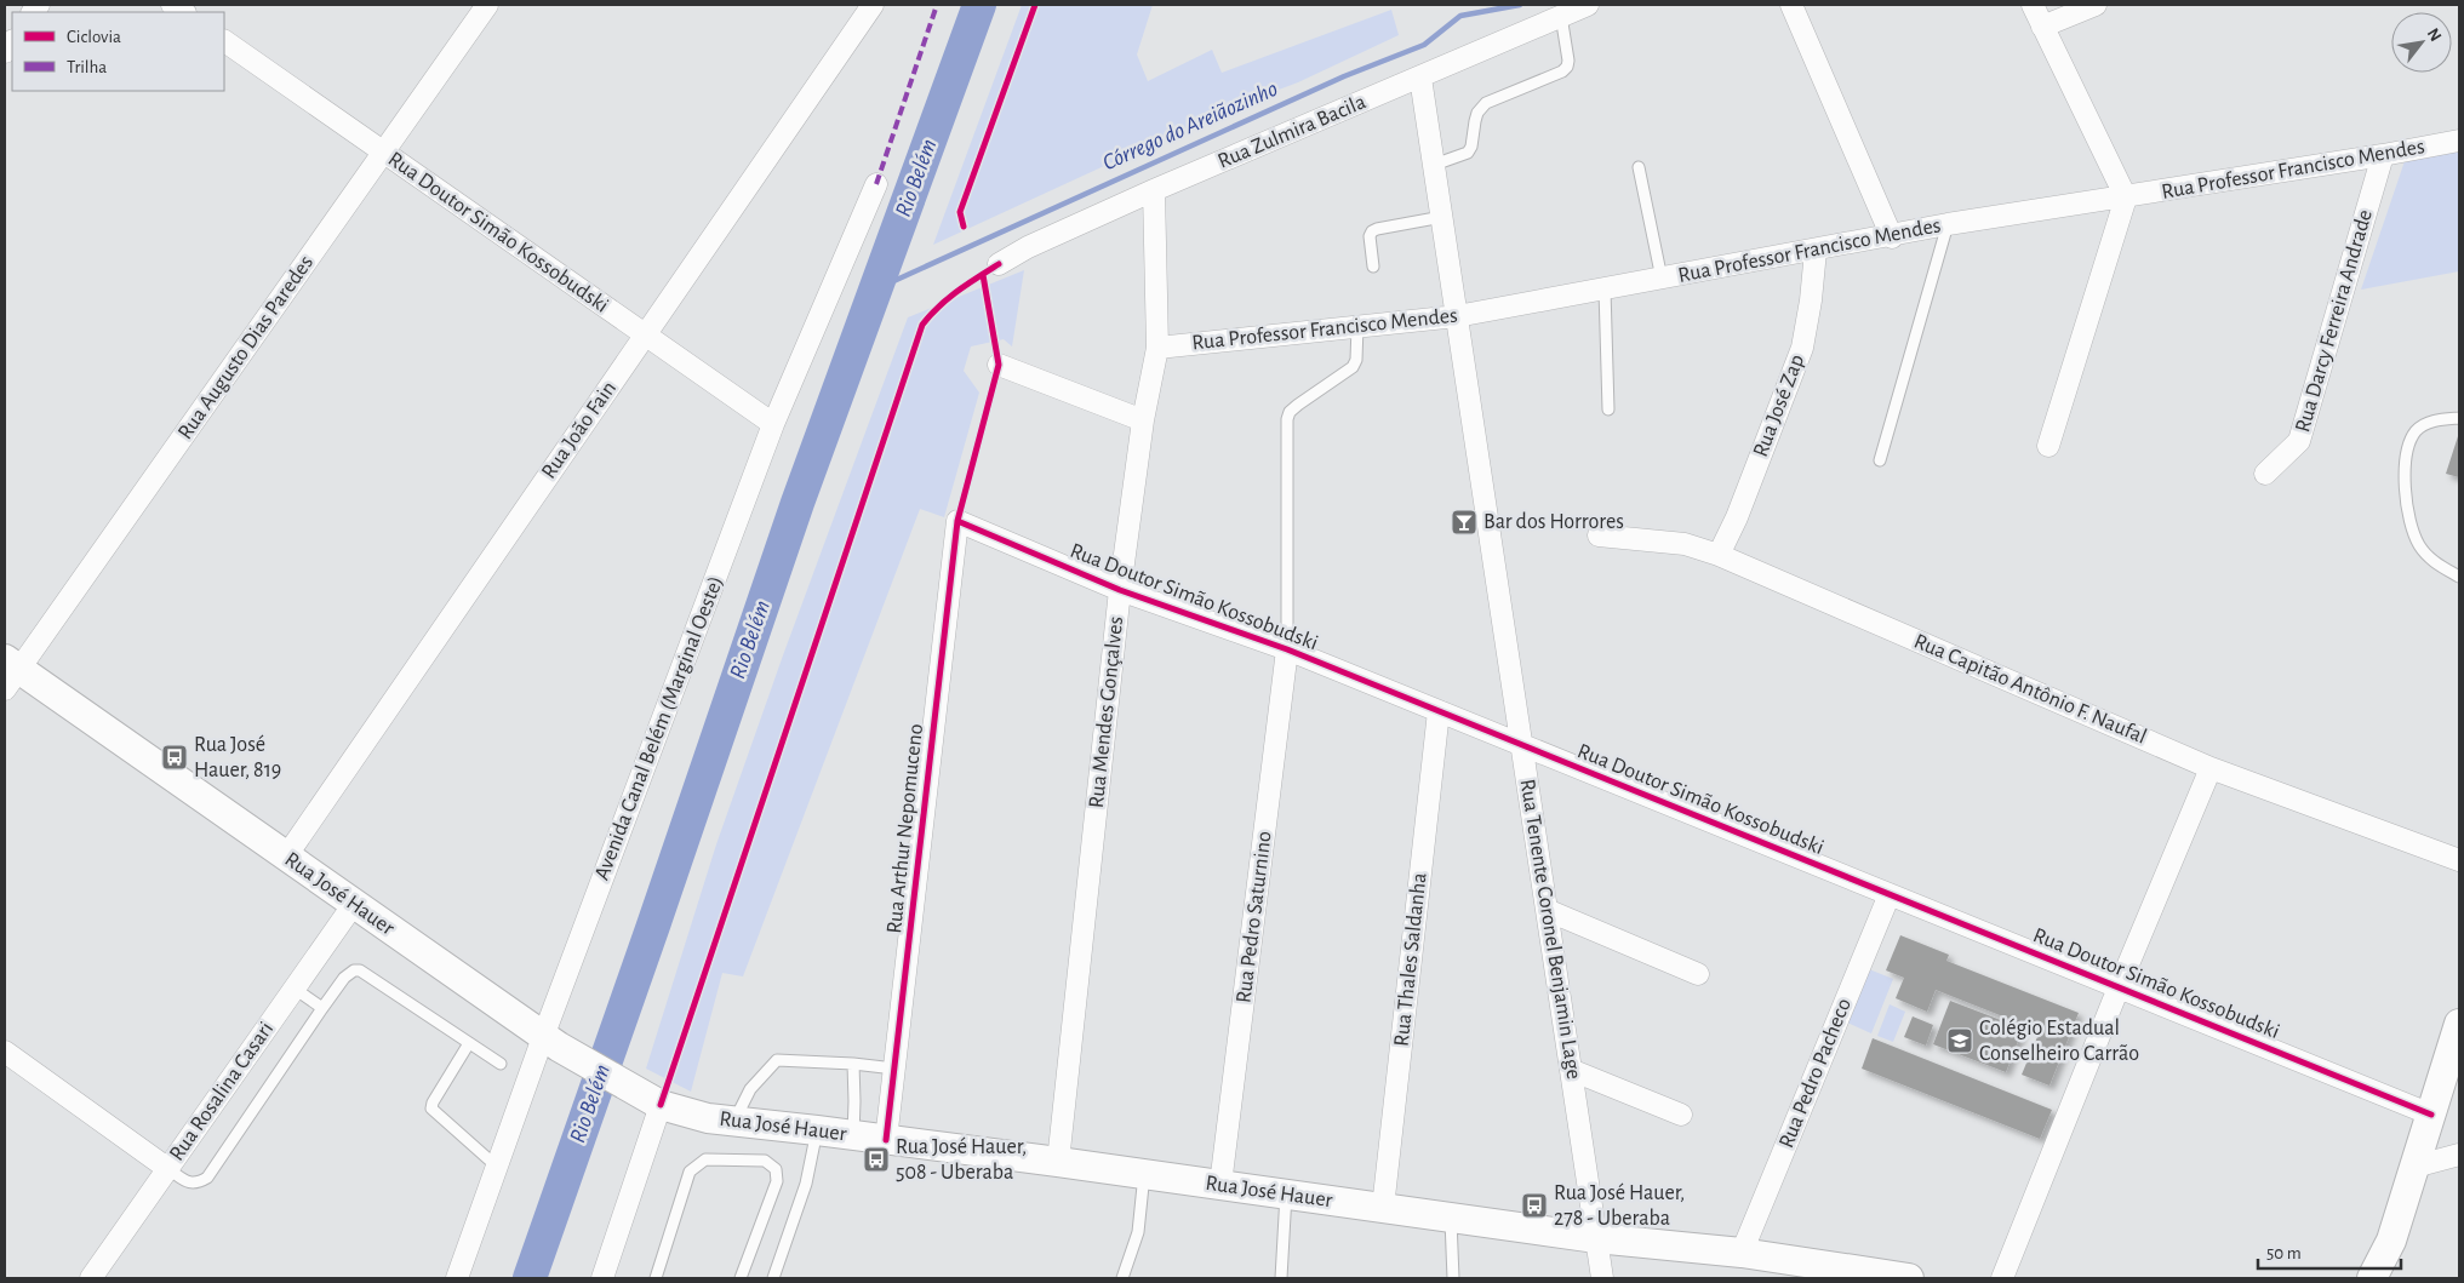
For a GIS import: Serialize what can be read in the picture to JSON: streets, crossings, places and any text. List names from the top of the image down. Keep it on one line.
{"streets":{"main road":["Rua José Hauer"],"street":["Rua Zulmira Bacila","Rua Professor Francisco Mendes","Rua Doutor Simão Kossobudski","Rua Darcy Ferreira Andrade","Rua Augusto Dias Paredes","Rua José Zap","Rua João Fain","Rua Capitão Antônio F. Naufal","Rua Mendes Gonçalves","Avenida Canal Belém (Marginal Oeste)","Rua Arthur Nepomuceno","Rua Pedro Saturnino","Rua Tenente Coronel Benjamin Lage","Rua Thales Saldanha","Rua Pedro Pacheco","Rua Rosalina Casari"]},"crossings":[["Rua Zulmira Bacila","Rua Mendes Gonçalves"],["Rua Zulmira Bacila","Rua Tenente Coronel Benjamin Lage"],["Rua Professor Francisco Mendes","Rua Darcy Ferreira Andrade"],["Rua Professor Francisco Mendes","Rua José Zap"],["Rua Professor Francisco Mendes","Rua Mendes Gonçalves"],["Rua Professor Francisco Mendes","Rua Tenente Coronel Benjamin Lage"],["Rua Doutor Simão Kossobudski","Rua Augusto Dias Paredes"],["Rua Doutor Simão Kossobudski","Rua João Fain"],["Rua Doutor Simão Kossobudski","Rua Mendes Gonçalves"],["Rua Doutor Simão Kossobudski","Avenida Canal Belém (Marginal Oeste)"],["Rua Doutor Simão Kossobudski","Rua Arthur Nepomuceno"],["Rua Doutor Simão Kossobudski","Rua Pedro Saturnino"],["Rua Doutor Simão Kossobudski","Rua Tenente Coronel Benjamin Lage"],["Rua Doutor Simão Kossobudski","Rua Thales Saldanha"],["Rua Doutor Simão Kossobudski","Rua Pedro Pacheco"],["Rua Augusto Dias Paredes","Rua José Hauer"],["Rua José Zap","Rua Capitão Antônio F. Naufal"],["Rua João Fain","Rua José Hauer"],["Rua Mendes Gonçalves","Rua José Hauer"],["Avenida Canal Belém (Marginal Oeste)","Rua José Hauer"],["Rua Arthur Nepomuceno","Rua José Hauer"],["Rua José Hauer","Rua Pedro Saturnino"],["Rua José Hauer","Rua Tenente Coronel Benjamin Lage"],["Rua José Hauer","Rua Thales Saldanha"],["Rua José Hauer","Rua Pedro Pacheco"],["Rua José Hauer","Rua Rosalina Casari"]],"water":["Córrego do Areiãozinho","Rio Belém"],"places":{"bar":["Bar dos Horrores"],"bus stop":["Rua José Hauer, 819","Rua José Hauer, 508 - Uberaba","Rua José Hauer, 278 - Uberaba"],"school or university":["Colégio Estadual Conselheiro Carrão"]},"legend":["Ciclovia","Trilha"],"scale_bar":"50 m","north":"top right"}
